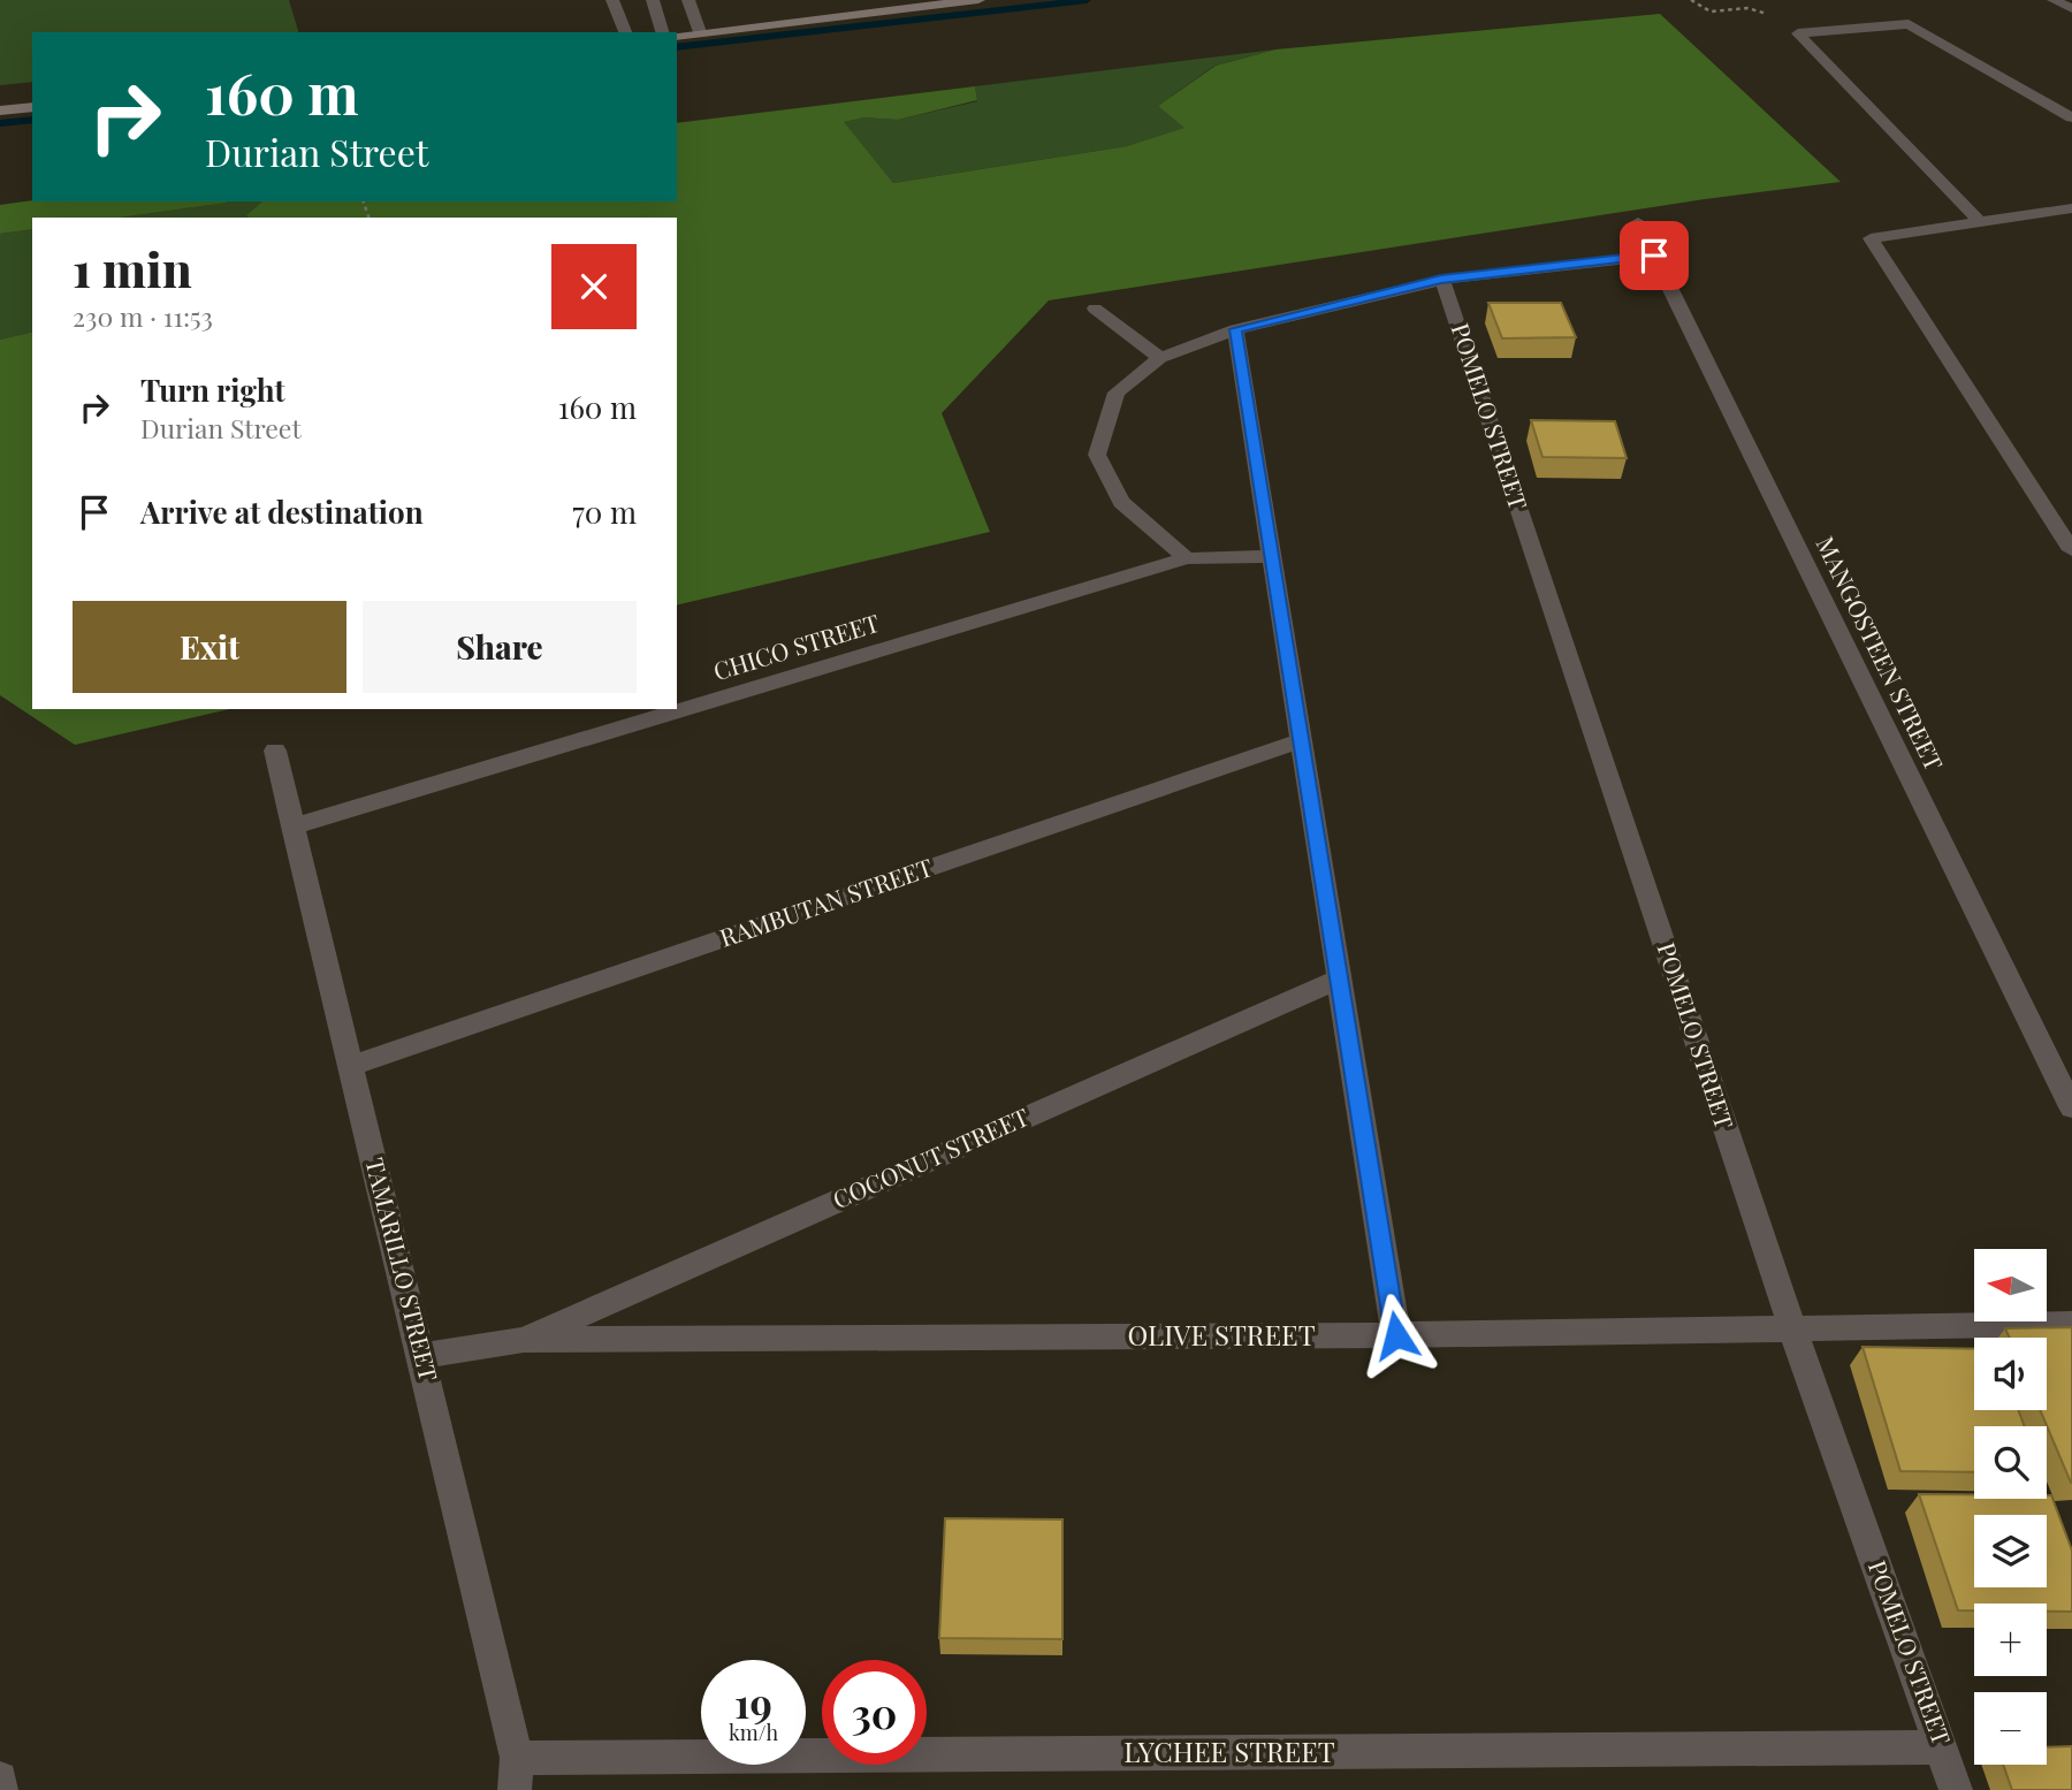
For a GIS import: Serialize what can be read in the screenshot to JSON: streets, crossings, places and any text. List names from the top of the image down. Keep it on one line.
{"streets":{"street":["POMELO STREET","CHICO STREET","MANGOSTEEN STREET","RAMBUTAN STREET","COCONUT STREET","TAMARILLO STREET","OLIVE STREET","LYCHEE STREET"]},"crossings":[["POMELO STREET","OLIVE STREET"],["POMELO STREET","LYCHEE STREET"],["CHICO STREET","TAMARILLO STREET"],["RAMBUTAN STREET","TAMARILLO STREET"],["COCONUT STREET","OLIVE STREET"],["TAMARILLO STREET","OLIVE STREET"],["TAMARILLO STREET","LYCHEE STREET"]],"north":"left","page":{"turn":["160 m","Durian Street"],"heading":["1 min","230 m · 11:53"],"list":[{"name":"Turn right","note":"Durian Street","value":"160 m"},{"name":"Arrive at destination","value":"70 m"}],"buttons":["Exit","Share"],"map_buttons":["+","−"],"speed":"19 km/h","limit":"30"}}
